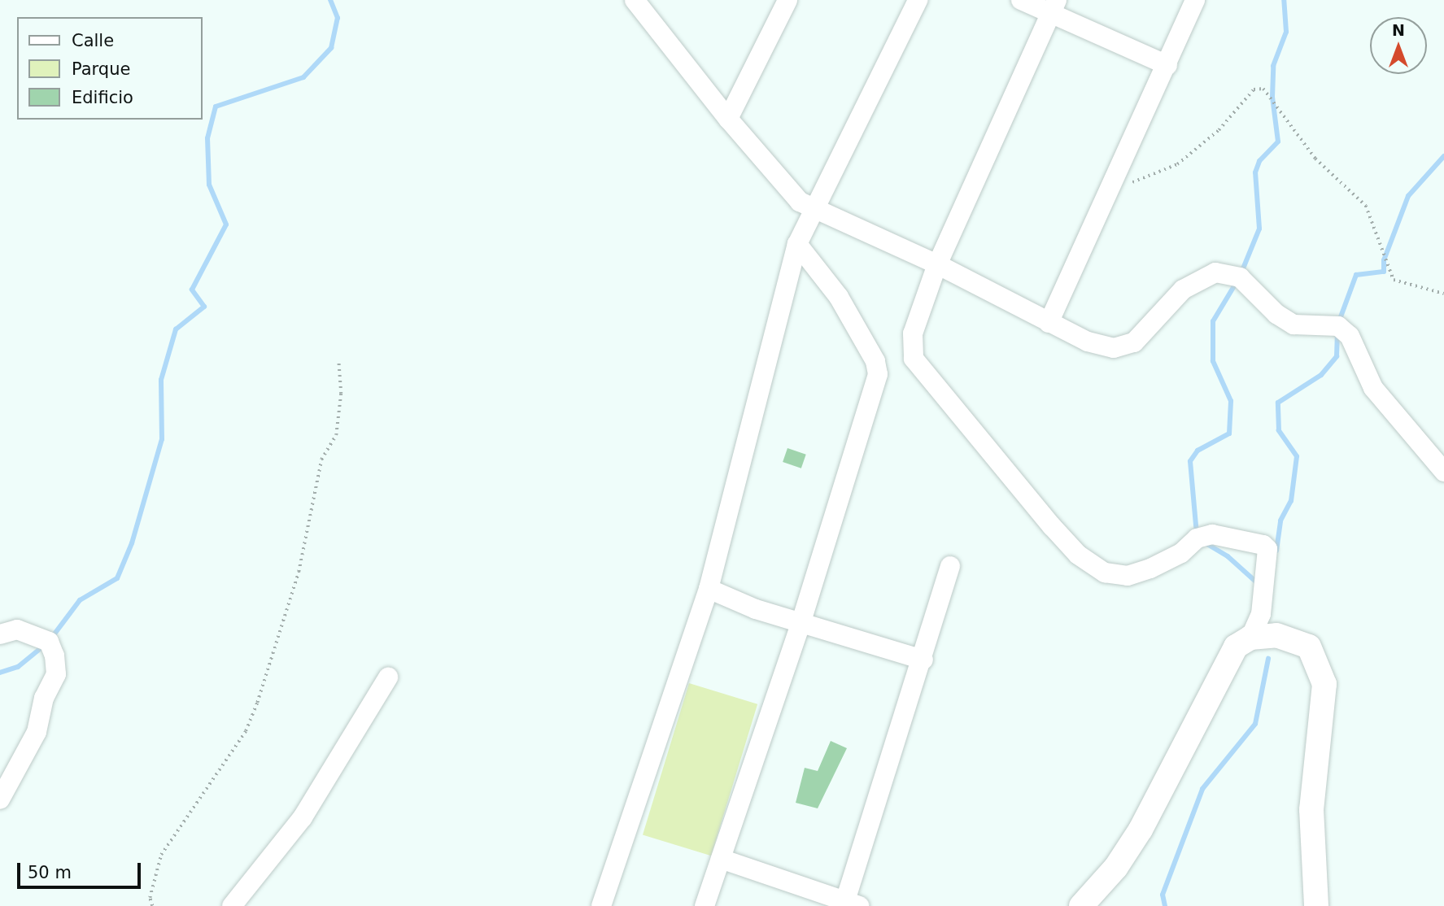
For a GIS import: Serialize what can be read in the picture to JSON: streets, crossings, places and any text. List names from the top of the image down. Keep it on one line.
{"legend":["Calle","Parque","Edificio"],"scale_bar":"50 m","north":"top"}
